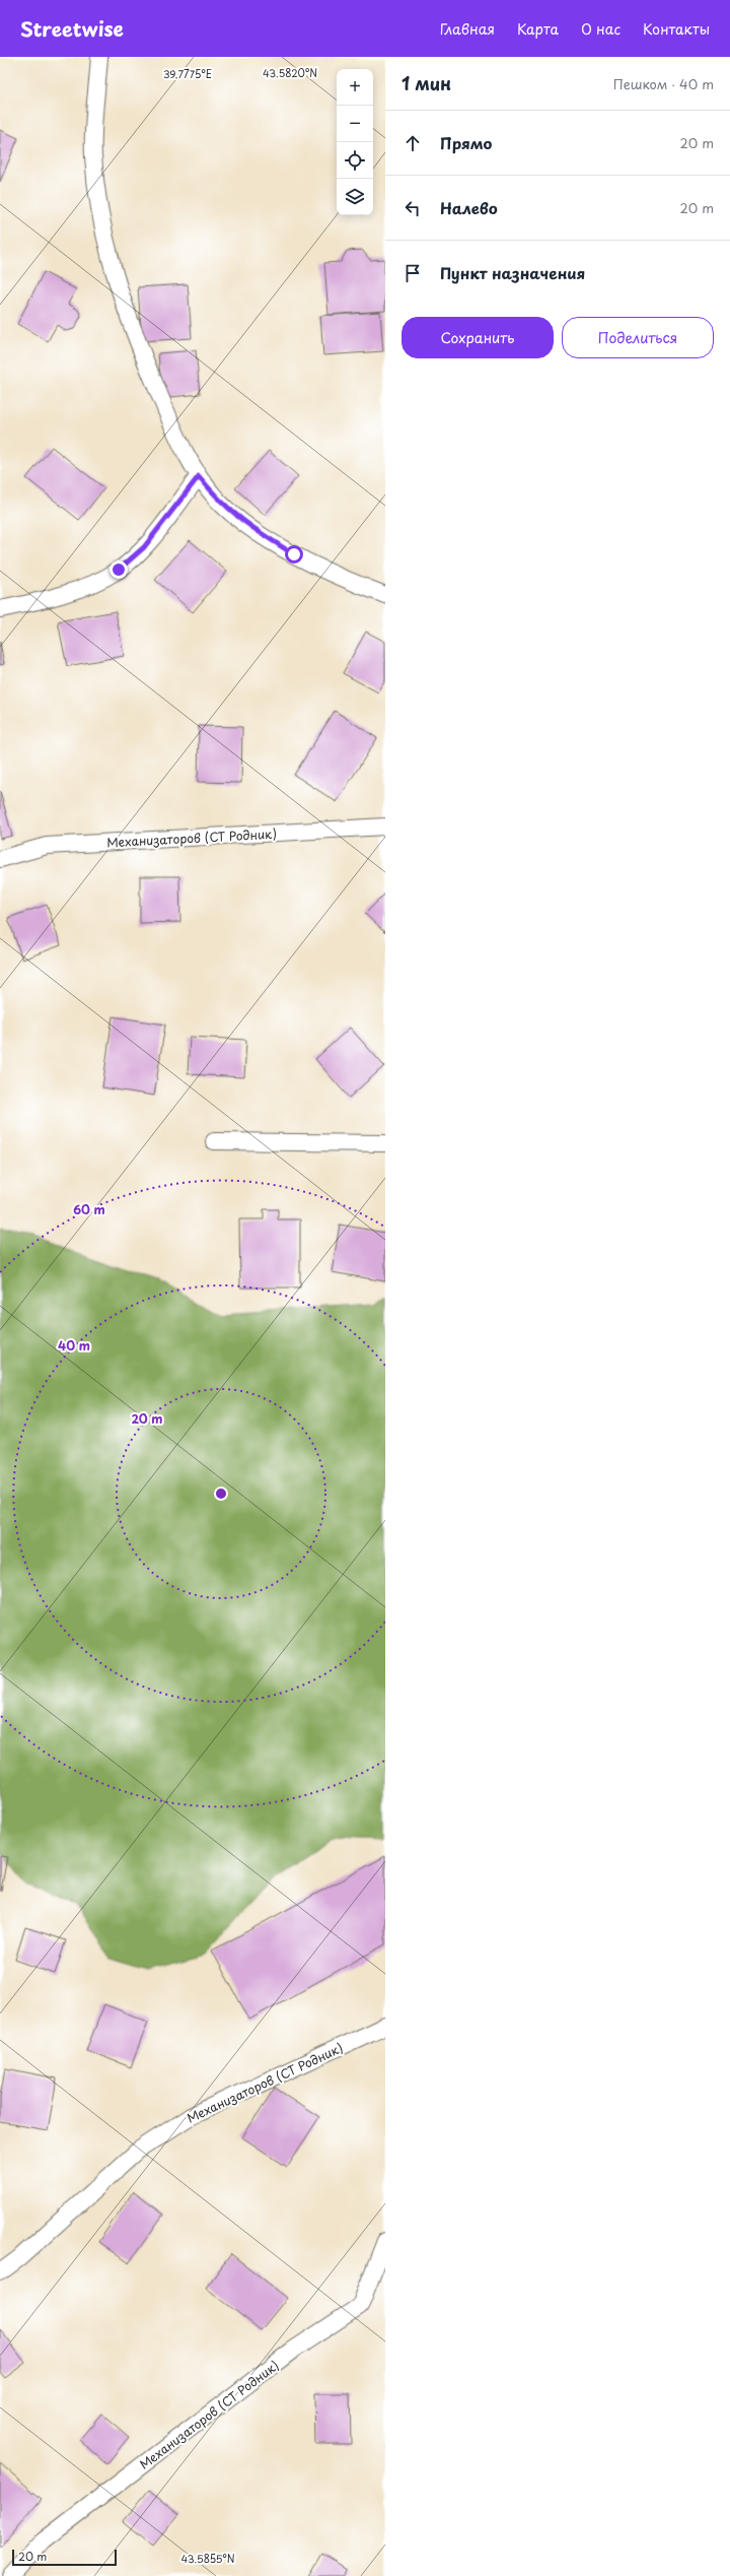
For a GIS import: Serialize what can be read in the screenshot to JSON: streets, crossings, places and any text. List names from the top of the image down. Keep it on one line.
{"streets":{"lane":["Механизаторов (СТ Родник)"]},"scale_bar":"20 m","page":{"header":"Streetwise","nav":["Главная","Карта","О нас","Контакты"],"heading":["1 мин","Пешком · 40 m"],"map_buttons":["+","−"],"list":[["Прямо","20 m"],["Налево","20 m"],"Пункт назначения"],"buttons":["Сохранить","Поделиться"],"scale":"20 m"},"coordinates":["43.5820°N","39.7775°E","43.5855°N"],"rings":["60 m","40 m","20 m"]}
